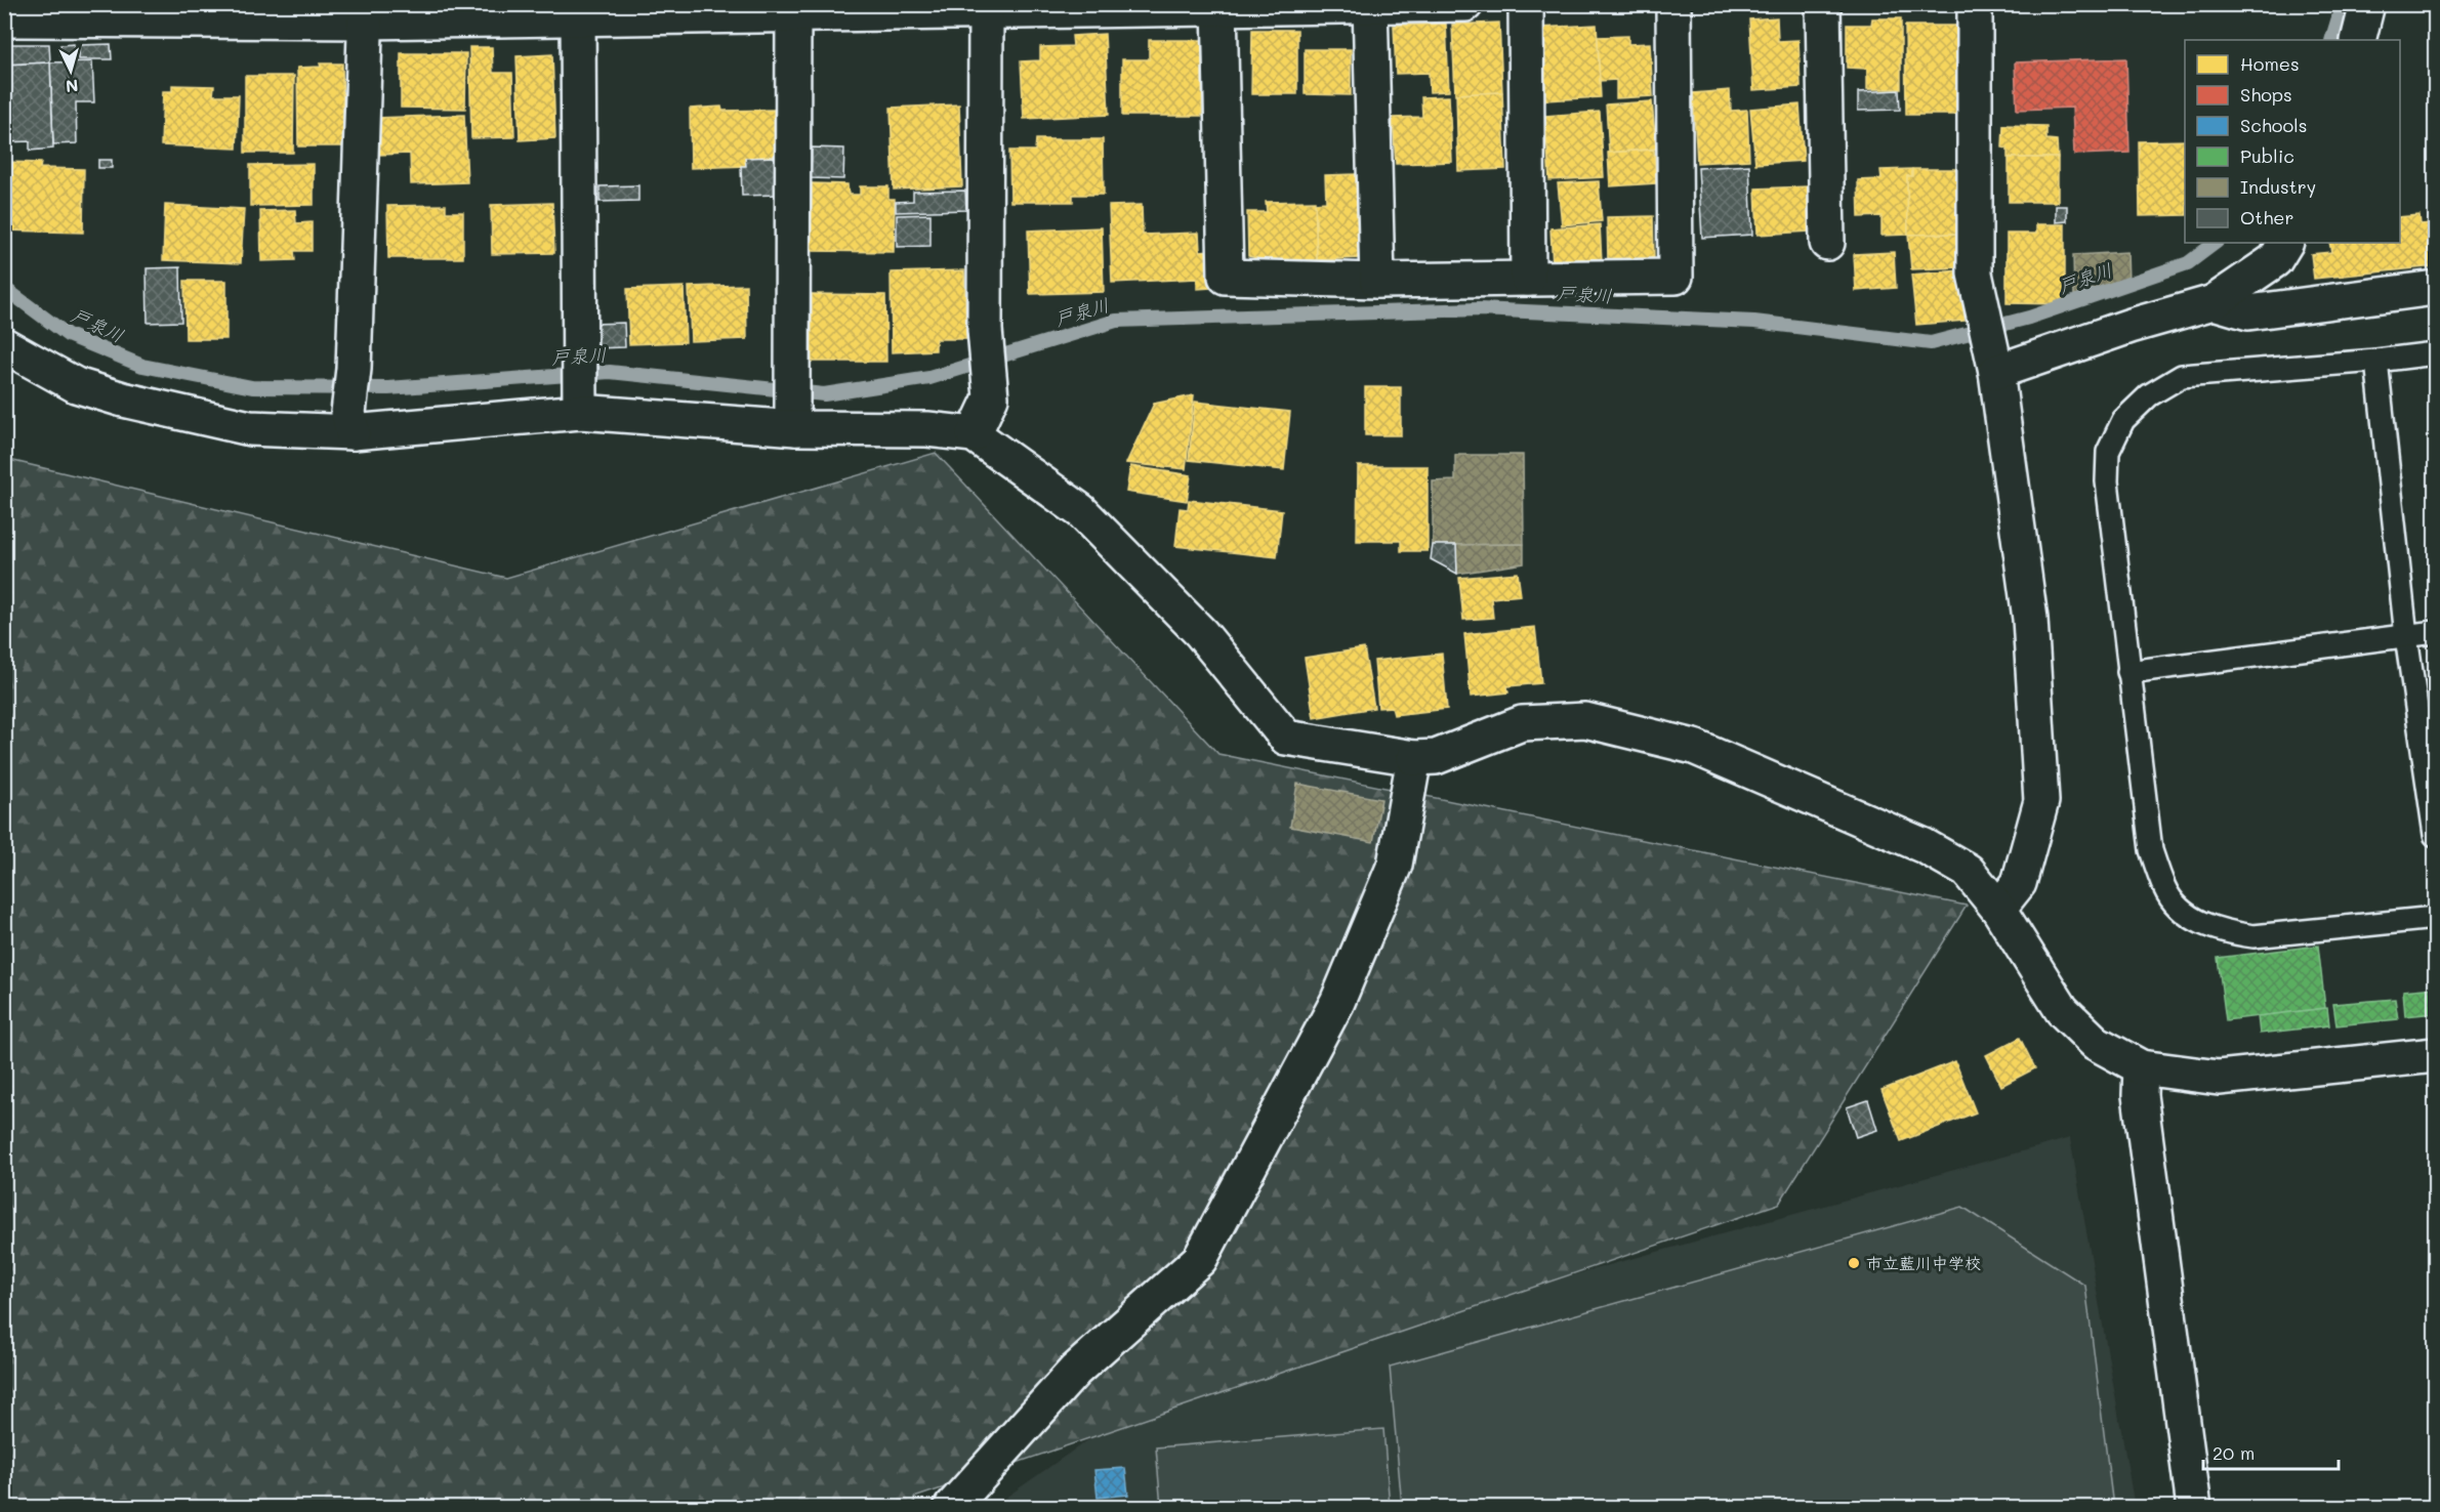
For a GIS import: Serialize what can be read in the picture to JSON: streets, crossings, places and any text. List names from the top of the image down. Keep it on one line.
{"water":["戸泉川"],"places":["市立藍川中学校"],"legend":["Homes","Shops","Schools","Public","Industry","Other"],"scale_bar":"20 m","north":"bottom"}
